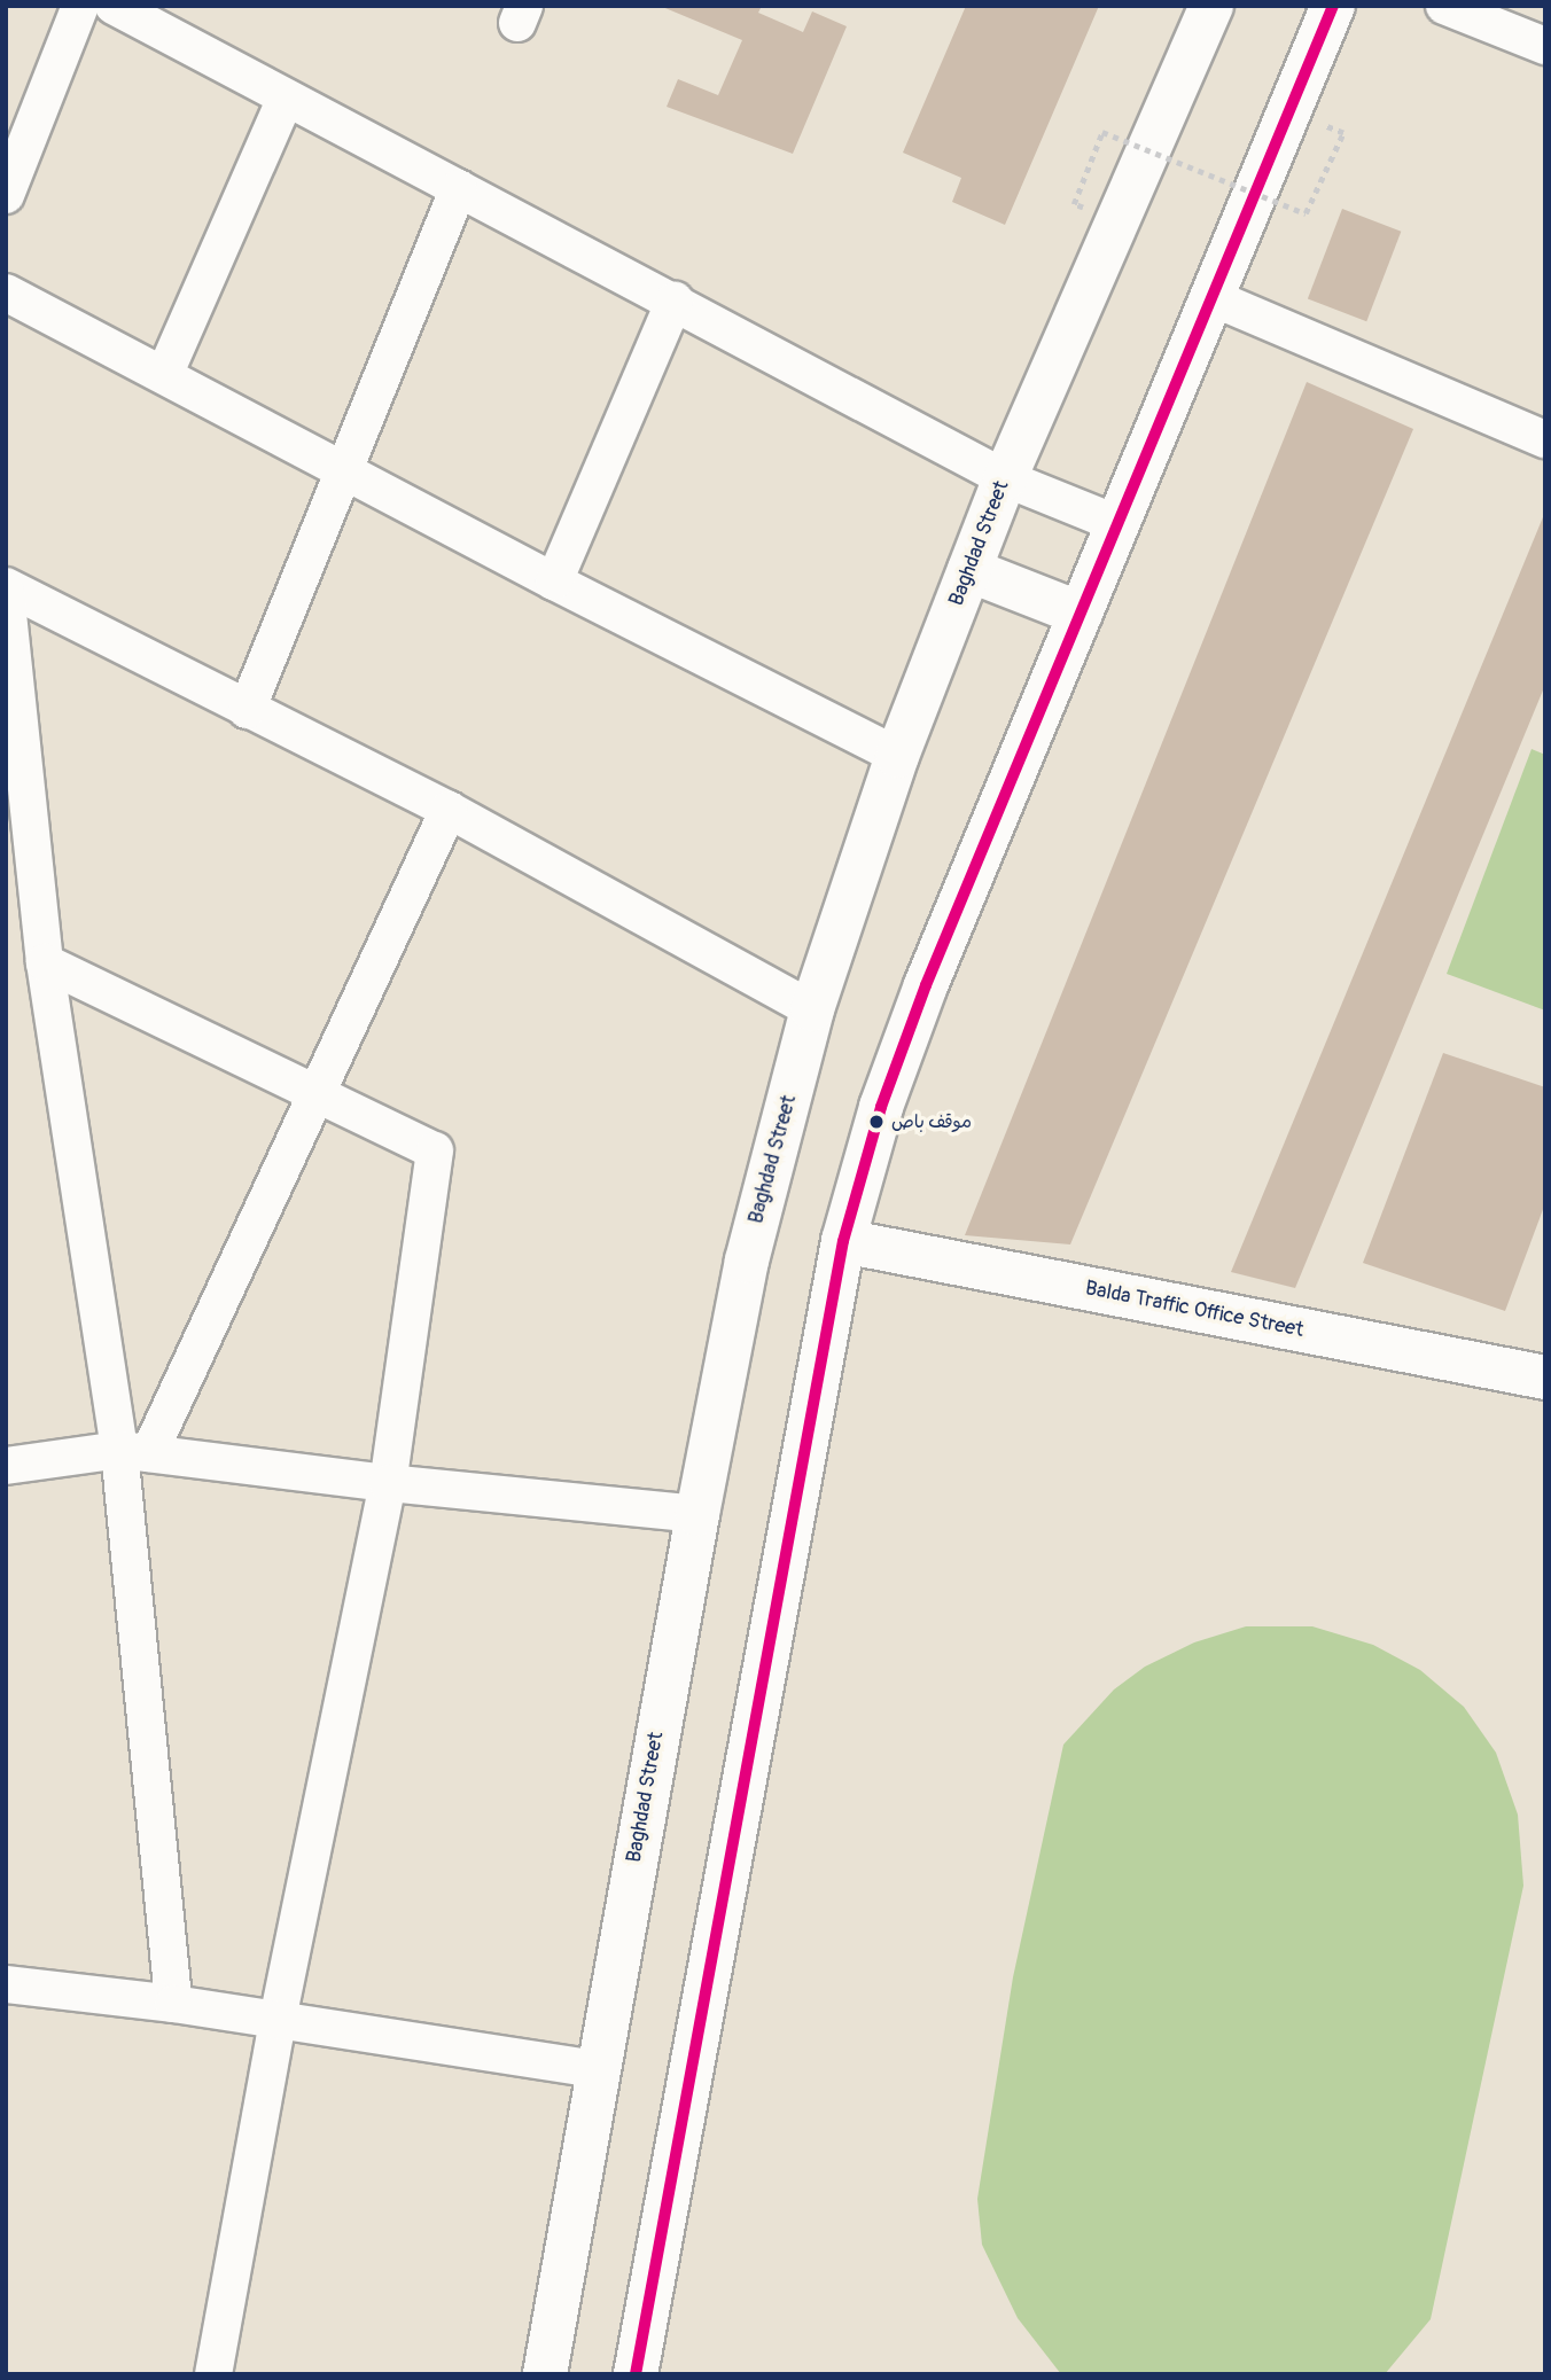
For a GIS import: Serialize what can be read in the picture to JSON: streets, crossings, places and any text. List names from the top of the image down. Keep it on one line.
{"streets":{"main road":["Baghdad Street","Balda Traffic Office Street"]},"places":["موقف باص"]}
